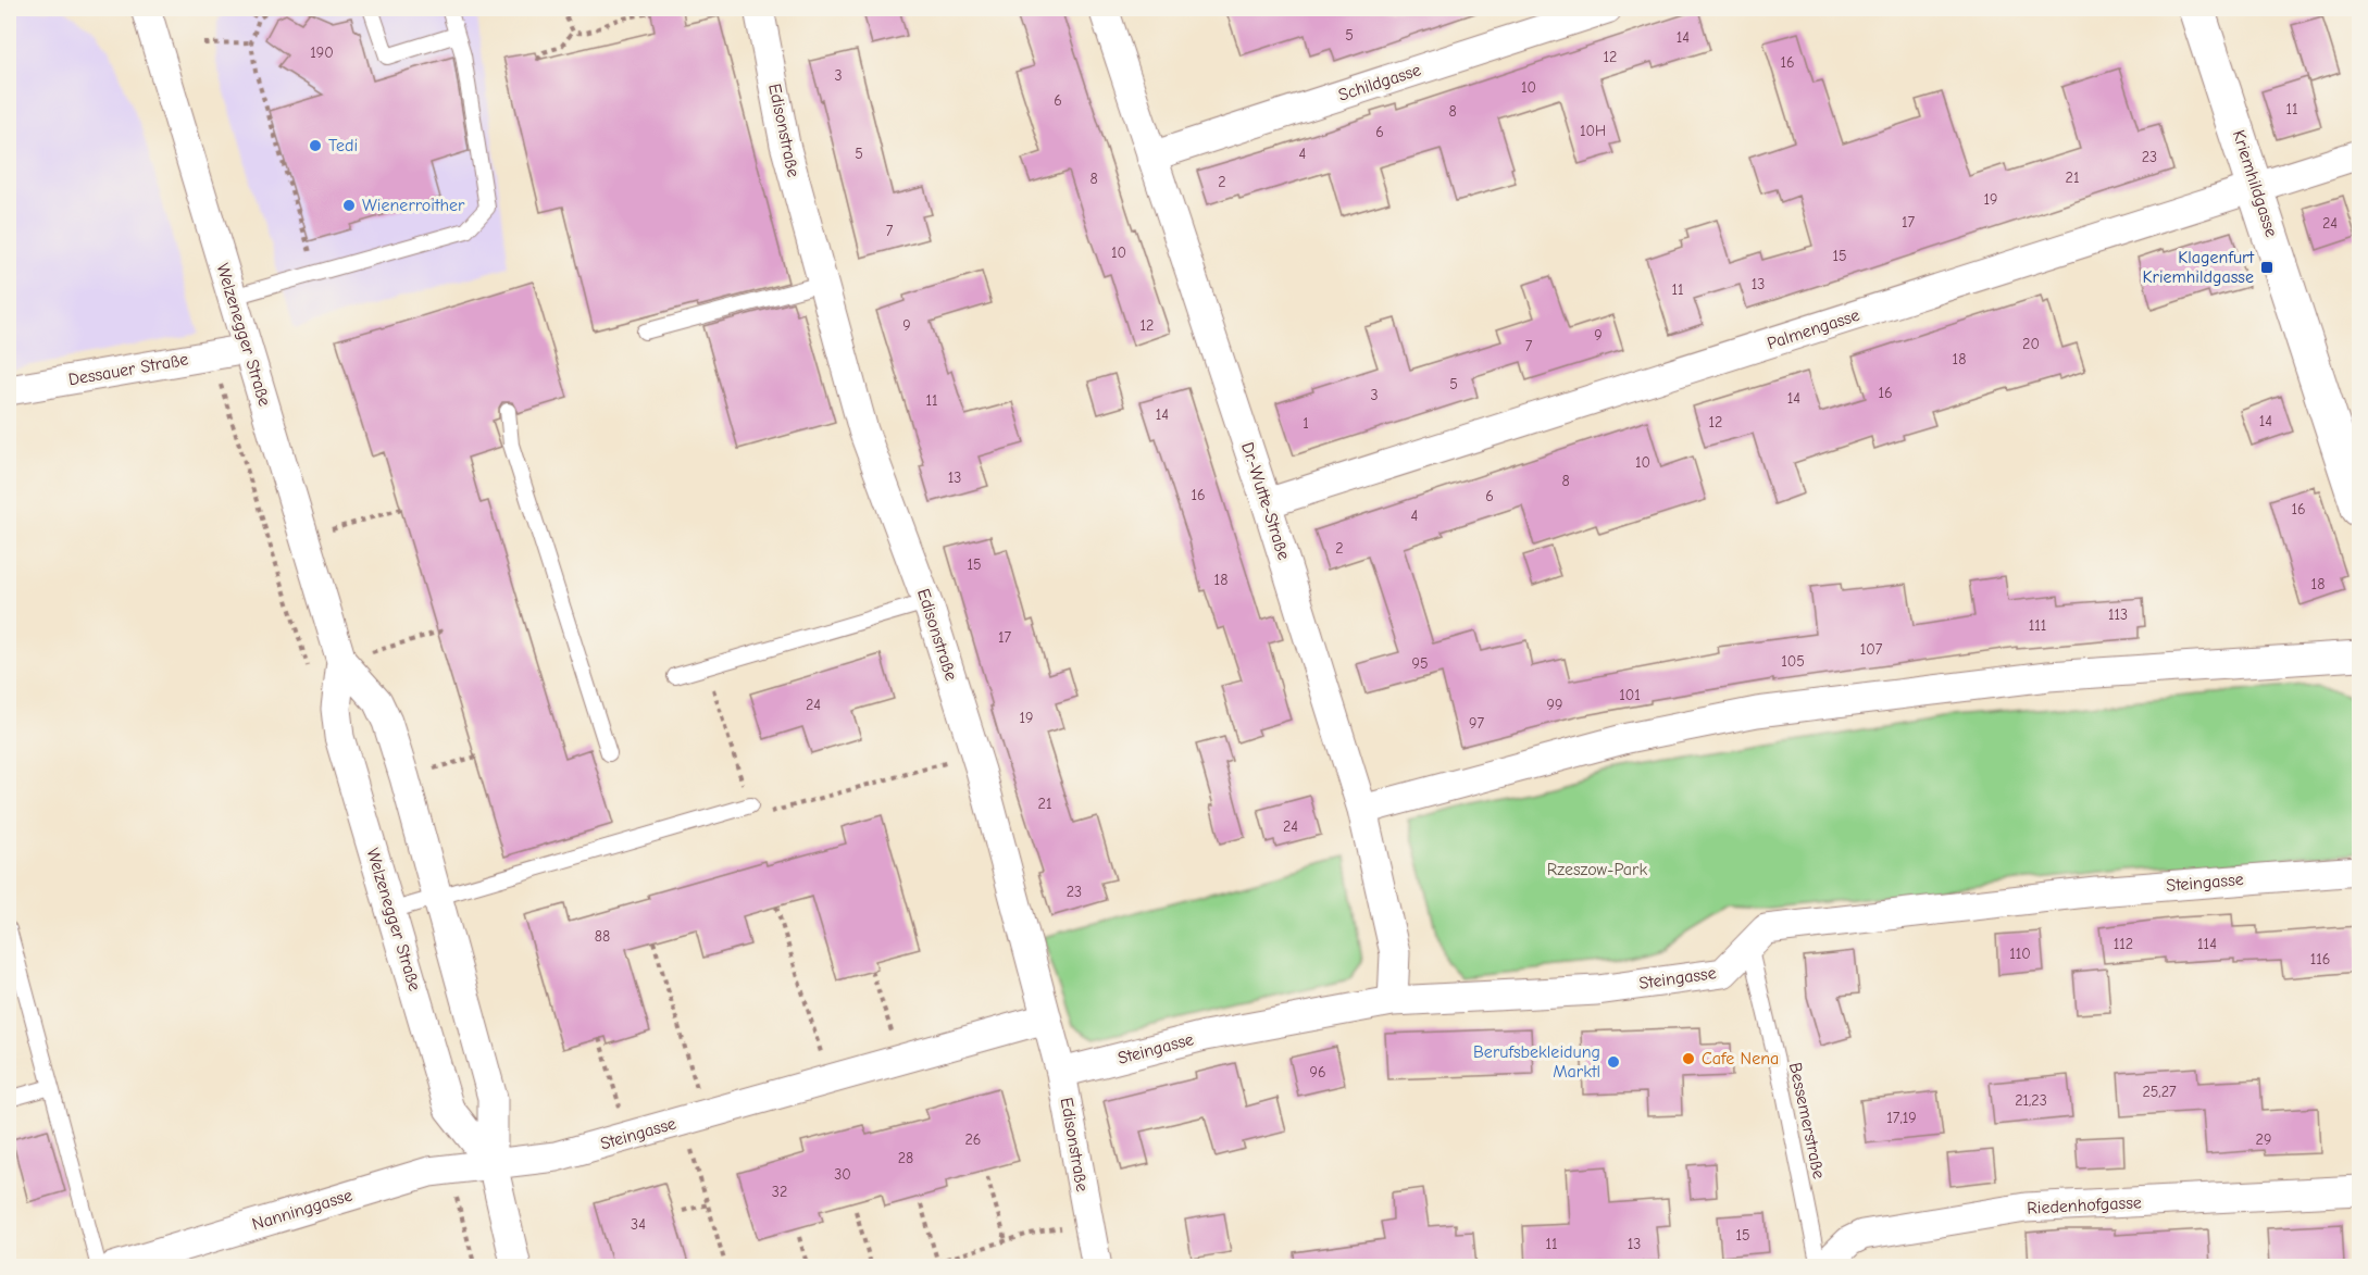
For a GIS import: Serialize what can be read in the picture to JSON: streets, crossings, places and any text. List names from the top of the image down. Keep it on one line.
{"streets":{"street":["Schildgasse","Edisonstraße","Kriemhildgasse","Palmengasse","Welzenegger Straße","Dessauer Straße","Dr.-Wutte-Straße","Steingasse","Riedenhofgasse","Nanninggasse"],"lane":["Bessemerstraße"]},"crossings":[["Schildgasse","Dr.-Wutte-Straße"],["Edisonstraße","Steingasse"],["Kriemhildgasse","Palmengasse"],["Palmengasse","Dr.-Wutte-Straße"],["Welzenegger Straße","Dessauer Straße"],["Welzenegger Straße","Steingasse"],["Welzenegger Straße","Nanninggasse"],["Dr.-Wutte-Straße","Steingasse"],["Steingasse","Bessemerstraße"],["Steingasse","Nanninggasse"],["Bessemerstraße","Riedenhofgasse"]],"parks":["Rzeszow-Park"],"places":{"other":["Tedi","Wienerroither","Cafe Nena","Berufsbekleidung Marktl"],"transit":["Klagenfurt Kriemhildgasse"]},"house_numbers":["5","14","190","12","16","3","10","6","11","8","10H","6","5","4","23","21","8","2","19","17","24","7","10","15","13","11","9","12","9","20","7","18","5","16","3","14","11","14","14","12","1","10","13","8","16","6","16","4","2","15","18","18","113","111","17","107","105","95","101","24","99","19","97","21","24","23","88","112","114","110","116","96","25,27","21,23","17,19","26","29","28","30","32","34","15","11","13"]}
